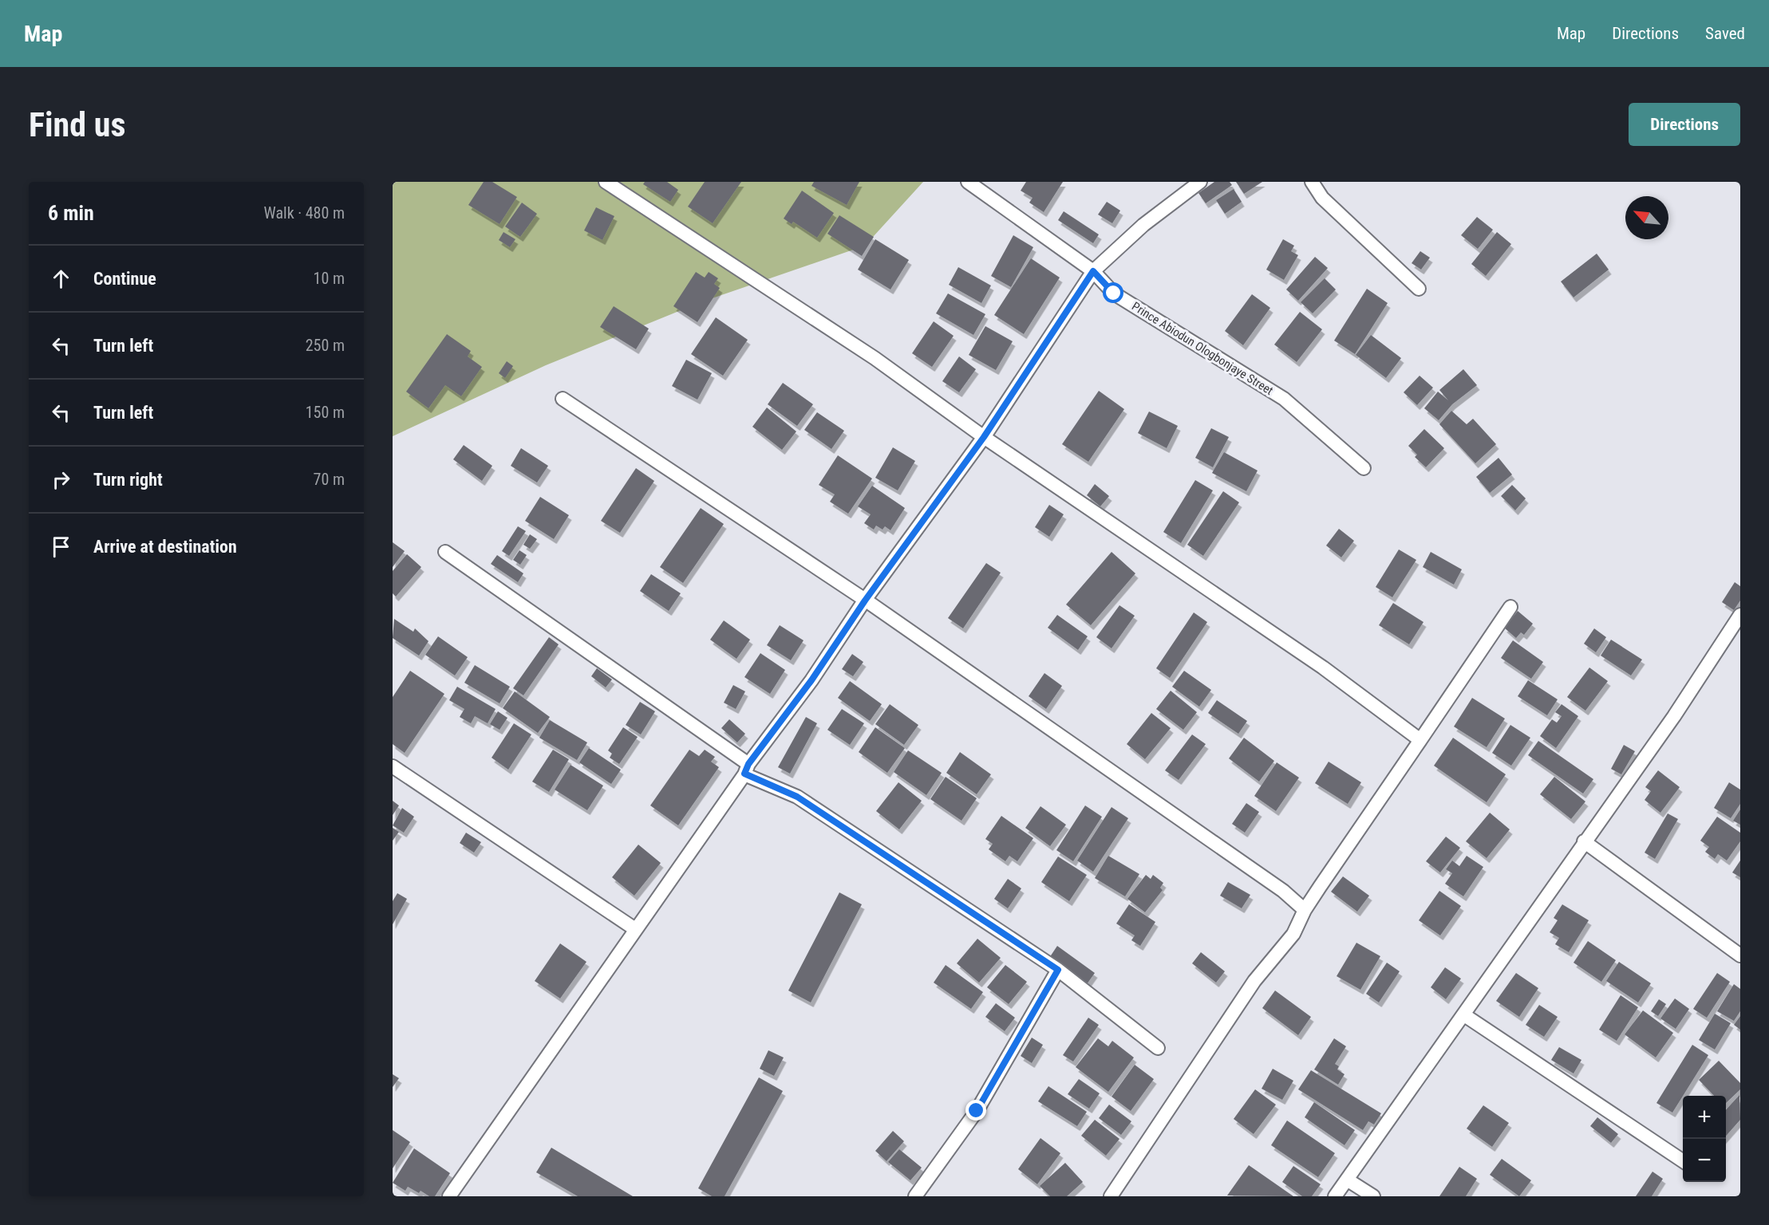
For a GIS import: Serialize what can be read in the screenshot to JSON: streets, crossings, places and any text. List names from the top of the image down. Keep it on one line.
{"streets":{"street":["Prince Abiodun Ologbonjaye Street"]},"north":"top left","page":{"header":"Map","nav":["Map","Directions","Saved"],"buttons":"Directions","title":"Find us","heading":["6 min","Walk · 480 m"],"list":[["Continue","10 m"],["Turn left","250 m"],["Turn left","150 m"],["Turn right","70 m"],"Arrive at destination"],"map_buttons":["+","−"]}}
